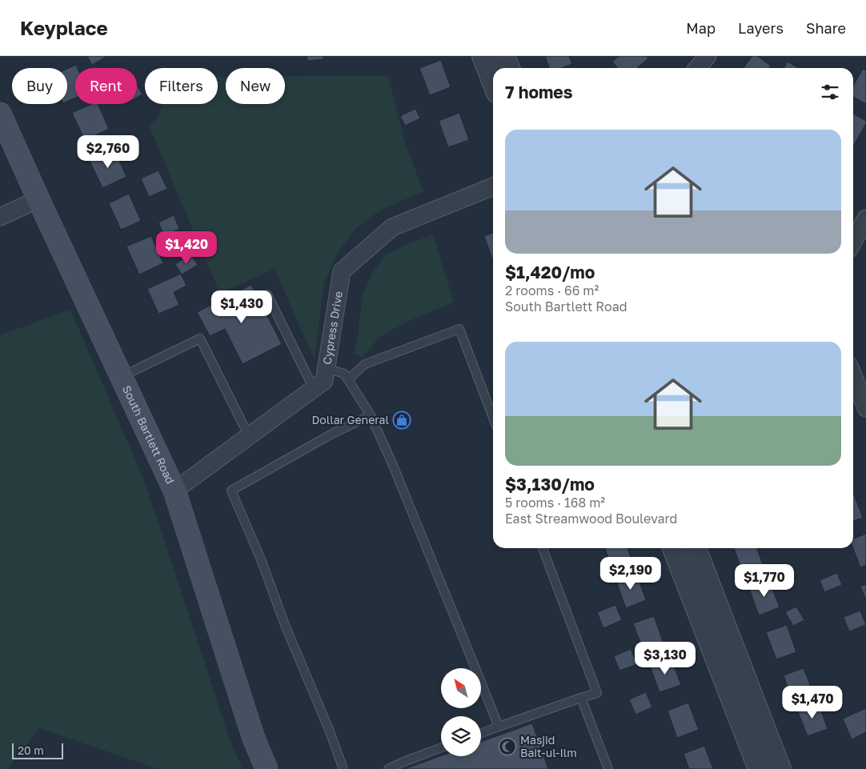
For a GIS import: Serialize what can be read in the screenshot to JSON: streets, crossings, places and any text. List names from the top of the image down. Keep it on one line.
{"streets":{"main road":["South Bartlett Road"],"street":["Cypress Drive"]},"crossings":[["Cypress Drive","South Bartlett Road"]],"places":{"shop":["Dollar General"],"mosque":["Masjid Bait-ul-Ilm"]},"scale_bar":"20 m","north":"top left","page":{"header":"Keyplace","nav":["Map","Layers","Share"],"chip":["Buy","Rent","Filters","New"],"heading":"7 homes","list":[{"name":"$1,420/mo","note":"2 rooms · 66 m² · South Bartlett Road"},{"name":"$3,130/mo","note":"5 rooms · 168 m² · East Streamwood Boulevard"}],"price":["$2,760","$1,420","$1,430","$2,190","$1,770","$3,130","$1,470"],"scale":"20 m"}}
